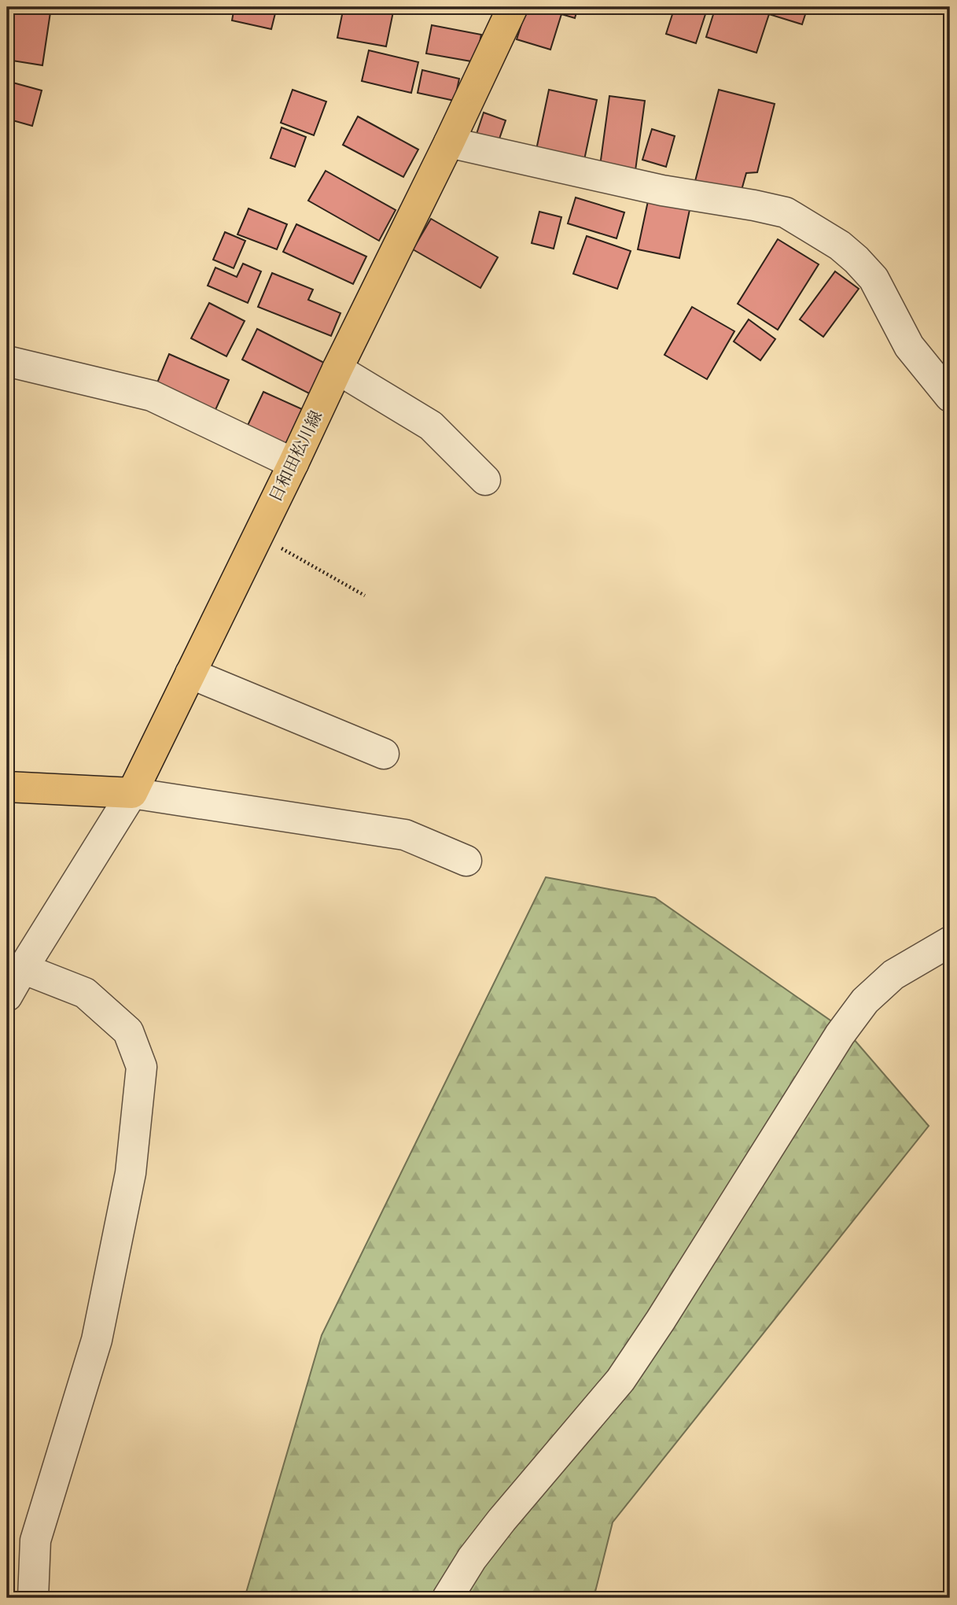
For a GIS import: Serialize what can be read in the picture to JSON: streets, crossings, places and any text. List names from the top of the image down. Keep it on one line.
{"streets":{"main road":["日和田松川線"]}}
